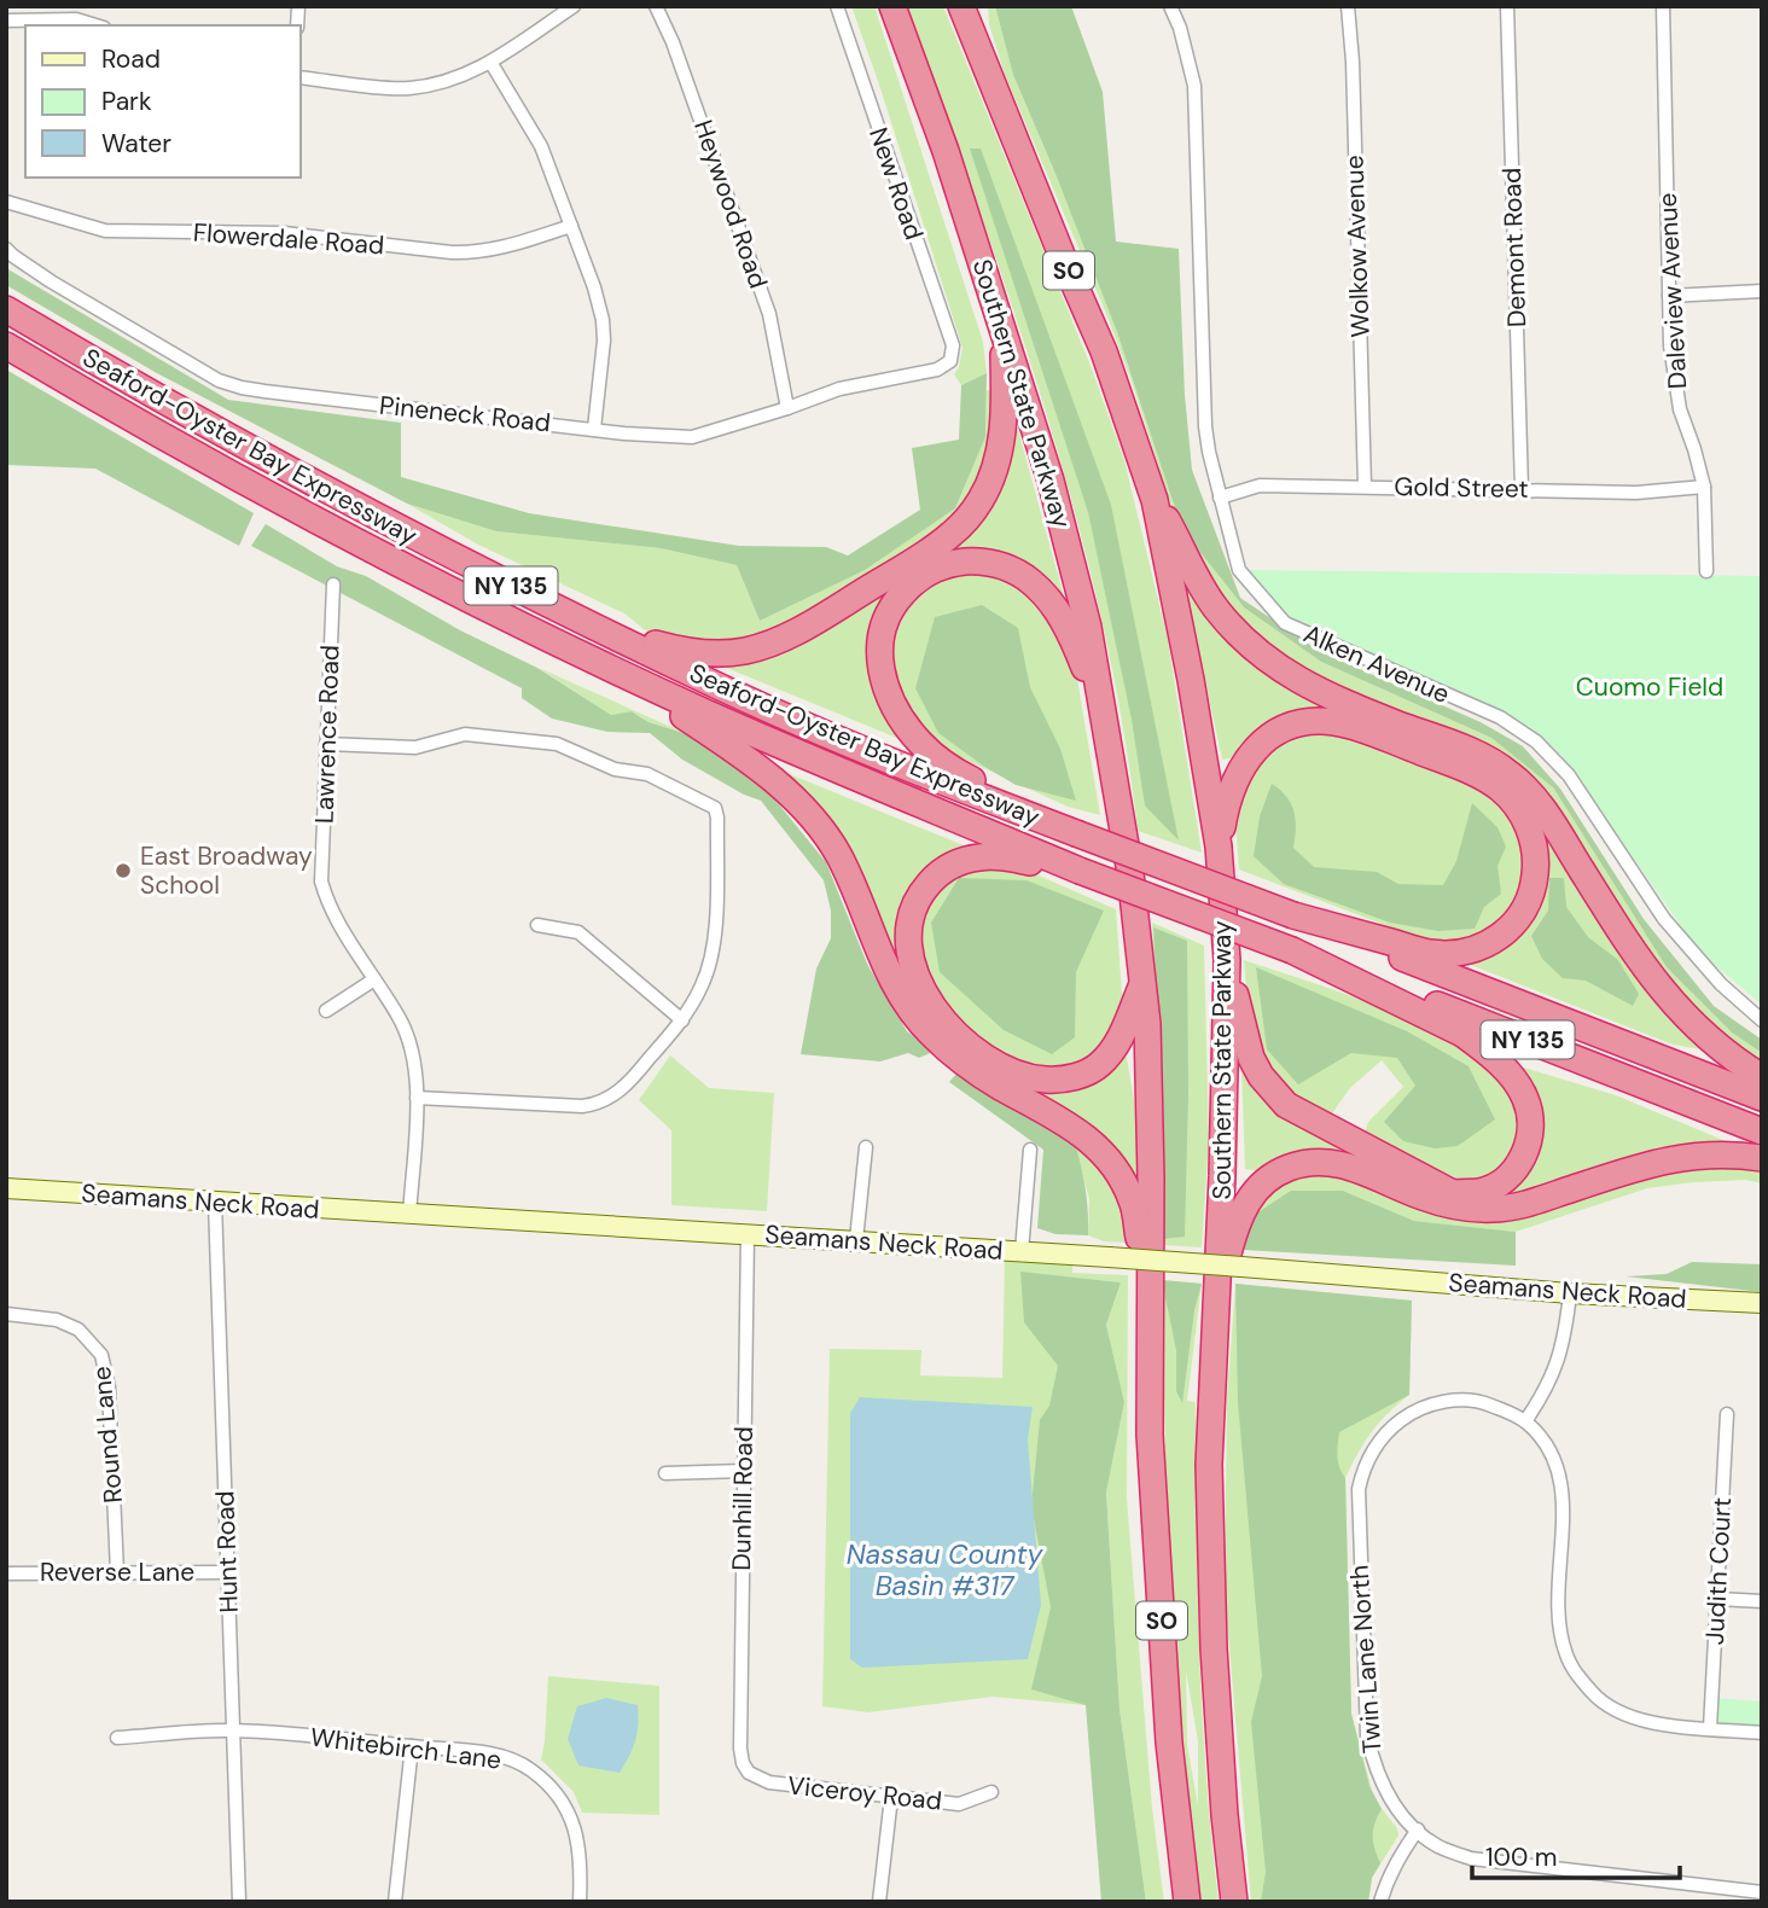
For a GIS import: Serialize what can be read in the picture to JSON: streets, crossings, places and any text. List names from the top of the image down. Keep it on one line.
{"streets":{"highway":["SO","Southern State Parkway","Seaford-Oyster Bay Expressway","NY 135"],"main road":["Seamans Neck Road"],"street":["New Road","Heywood Road","Flowerdale Road","Wolkow Avenue","Demont Road","Daleview Avenue","Pineneck Road","Gold Street","Alken Avenue","Lawrence Road","Round Lane","Dunhill Road","Hunt Road","Judith Court","Reverse Lane","Twin Lane North","Whitebirch Lane","Viceroy Road"]},"crossings":[["New Road","Pineneck Road"],["Heywood Road","Pineneck Road"],["Wolkow Avenue","Gold Street"],["Demont Road","Gold Street"],["Daleview Avenue","Gold Street"],["Gold Street","Alken Avenue"],["Lawrence Road","Seamans Neck Road"],["Seamans Neck Road","Dunhill Road"],["Seamans Neck Road","Hunt Road"],["Round Lane","Reverse Lane"],["Dunhill Road","Viceroy Road"],["Hunt Road","Reverse Lane"],["Hunt Road","Whitebirch Lane"]],"water":["Nassau County Basin #317"],"parks":["Cuomo Field"],"places":["East Broadway School"],"legend":["Road","Park","Water"],"scale_bar":"100 m"}
